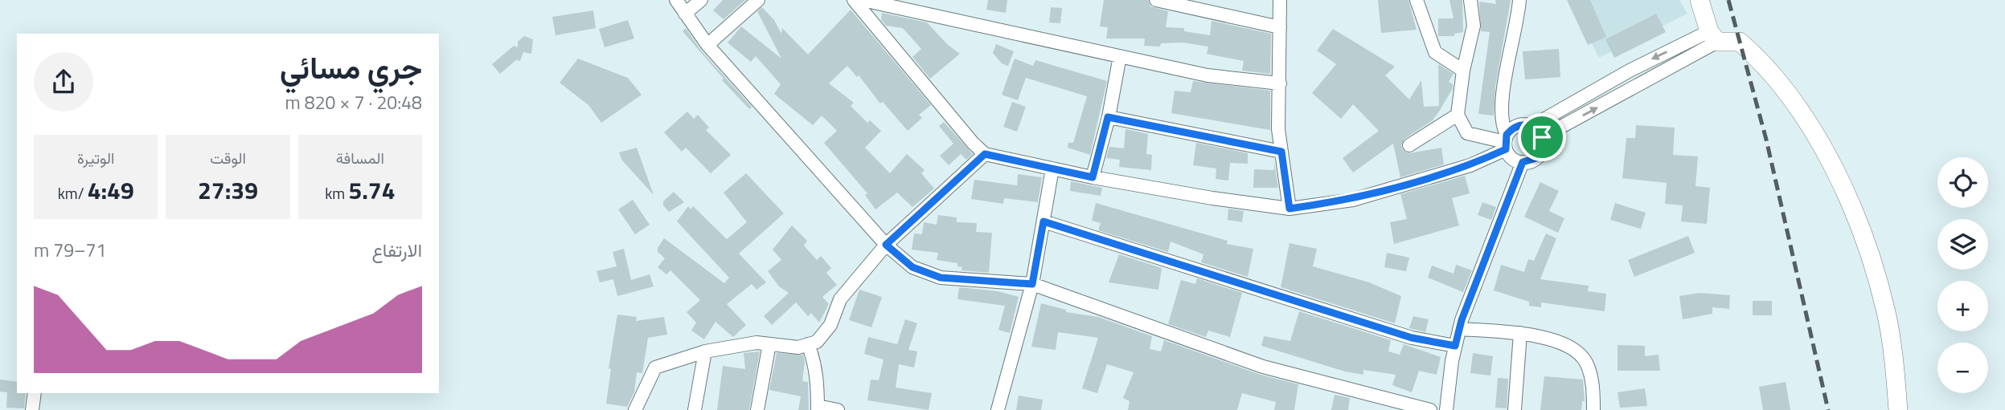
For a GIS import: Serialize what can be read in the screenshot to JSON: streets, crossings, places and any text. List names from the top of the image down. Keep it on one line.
{"page":{"heading":["جري مسائي","20:48 · 7 × 820 m"],"stats":[["المسافة","5.74 km"],["الوقت","27:39"],["الوتيرة","4:49 /km"]],"map_buttons":["+","−"],"chart":["الارتفاع","71–79 m"]}}
